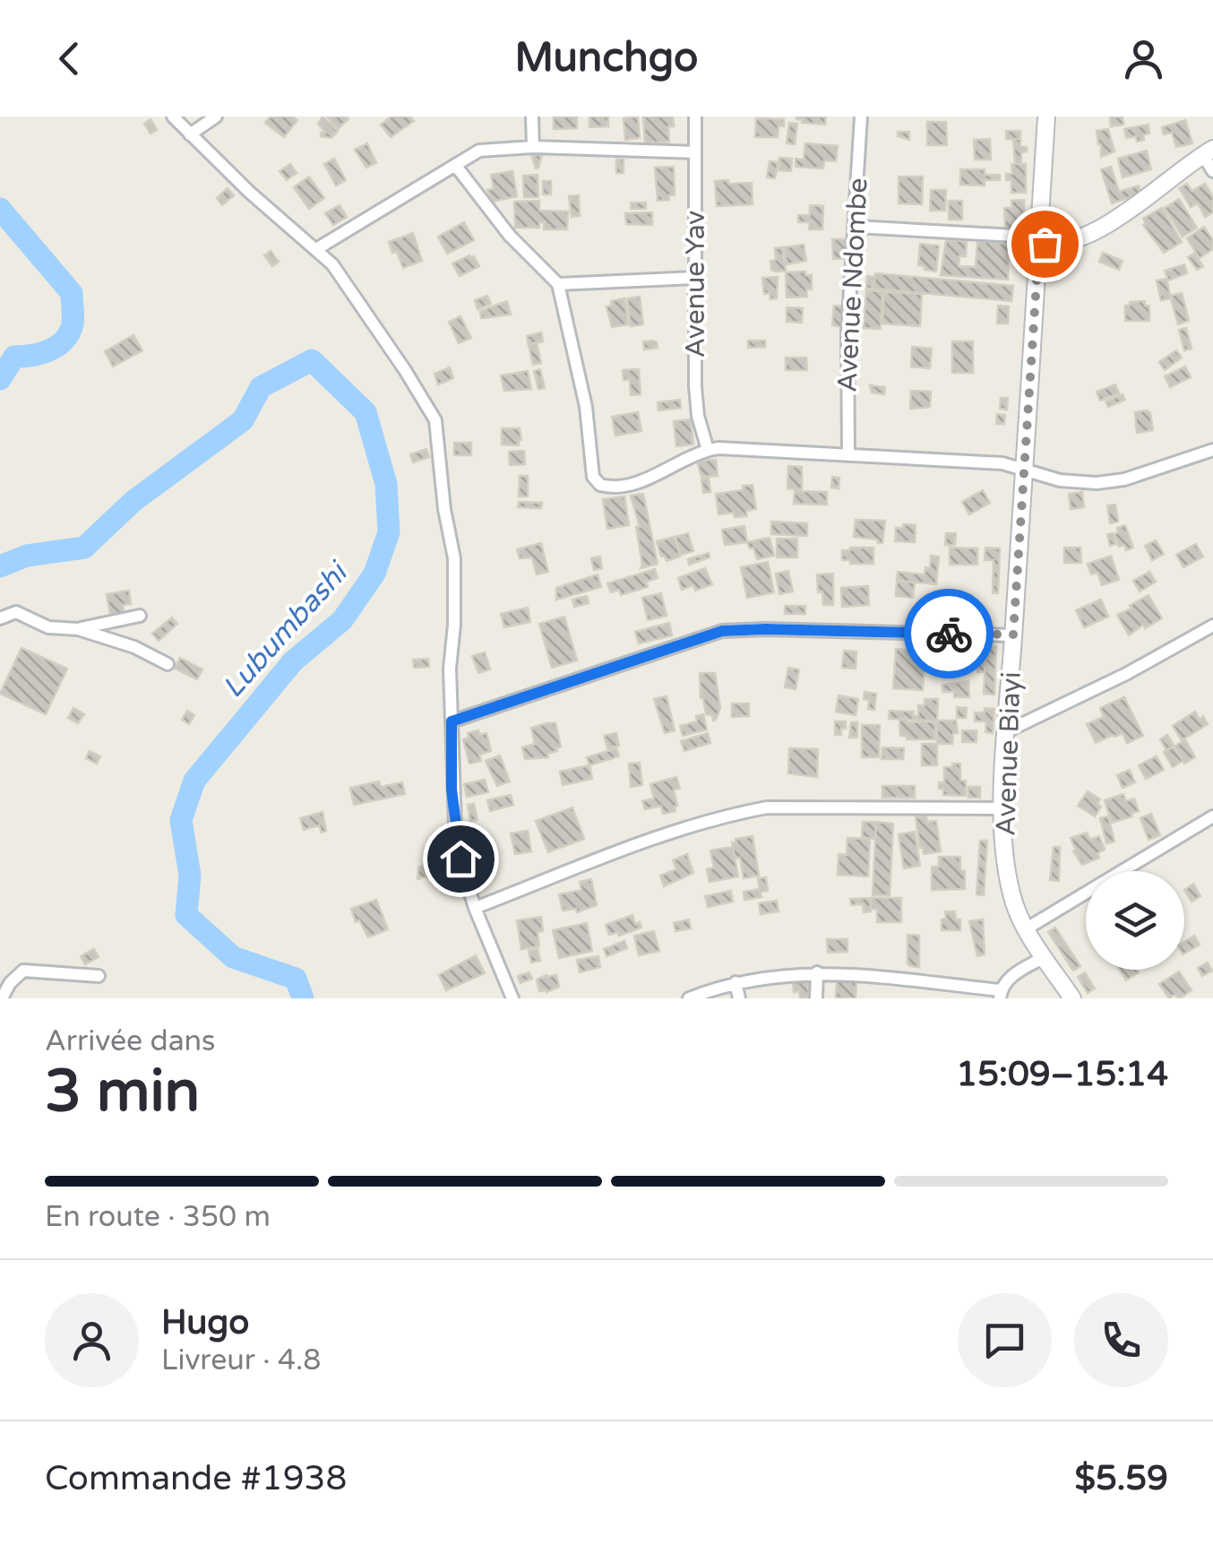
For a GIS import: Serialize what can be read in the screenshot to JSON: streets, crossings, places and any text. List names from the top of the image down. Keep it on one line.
{"streets":{"street":["Avenue Yav","Avenue Ndombe","Avenue Biayi"]},"water":["Lubumbashi"],"page":{"header":"Munchgo","heading":["3 min","Arrivée dans","15:09–15:14"],"panel":["Hugo","Livreur · 4.8","Commande #1938","$5.59"],"bar":"En route · 350 m"}}
